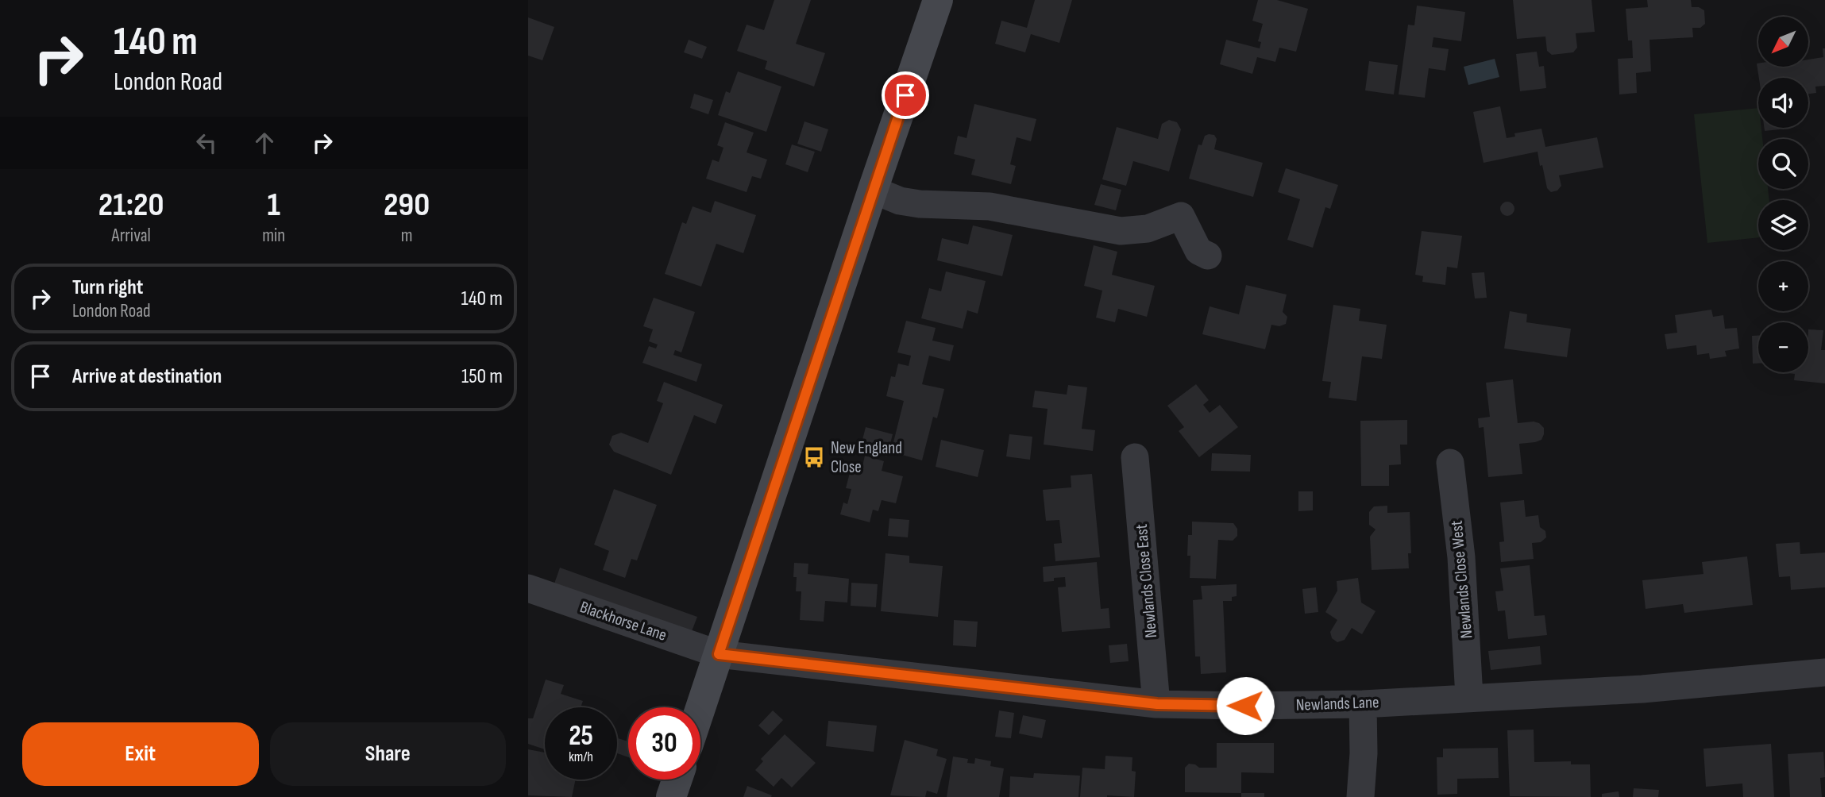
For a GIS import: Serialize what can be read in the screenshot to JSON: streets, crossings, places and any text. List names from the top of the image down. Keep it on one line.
{"streets":{"street":["Newlands Close West","Newlands Close East","Blackhorse Lane","Newlands Lane"]},"crossings":[["Newlands Close West","Newlands Lane"],["Newlands Close East","Newlands Lane"],["Blackhorse Lane","Newlands Lane"]],"places":{"bus stop":["New England Close"]},"north":"bottom left","page":{"turn":["140 m","London Road"],"map_buttons":["+","−"],"eta":["21:20","Arrival","1","min","290","m"],"list":[{"name":"Turn right","note":"London Road","value":"140 m"},{"name":"Arrive at destination","value":"150 m"}],"speed":"25 km/h","limit":"30","buttons":["Exit","Share"]}}
